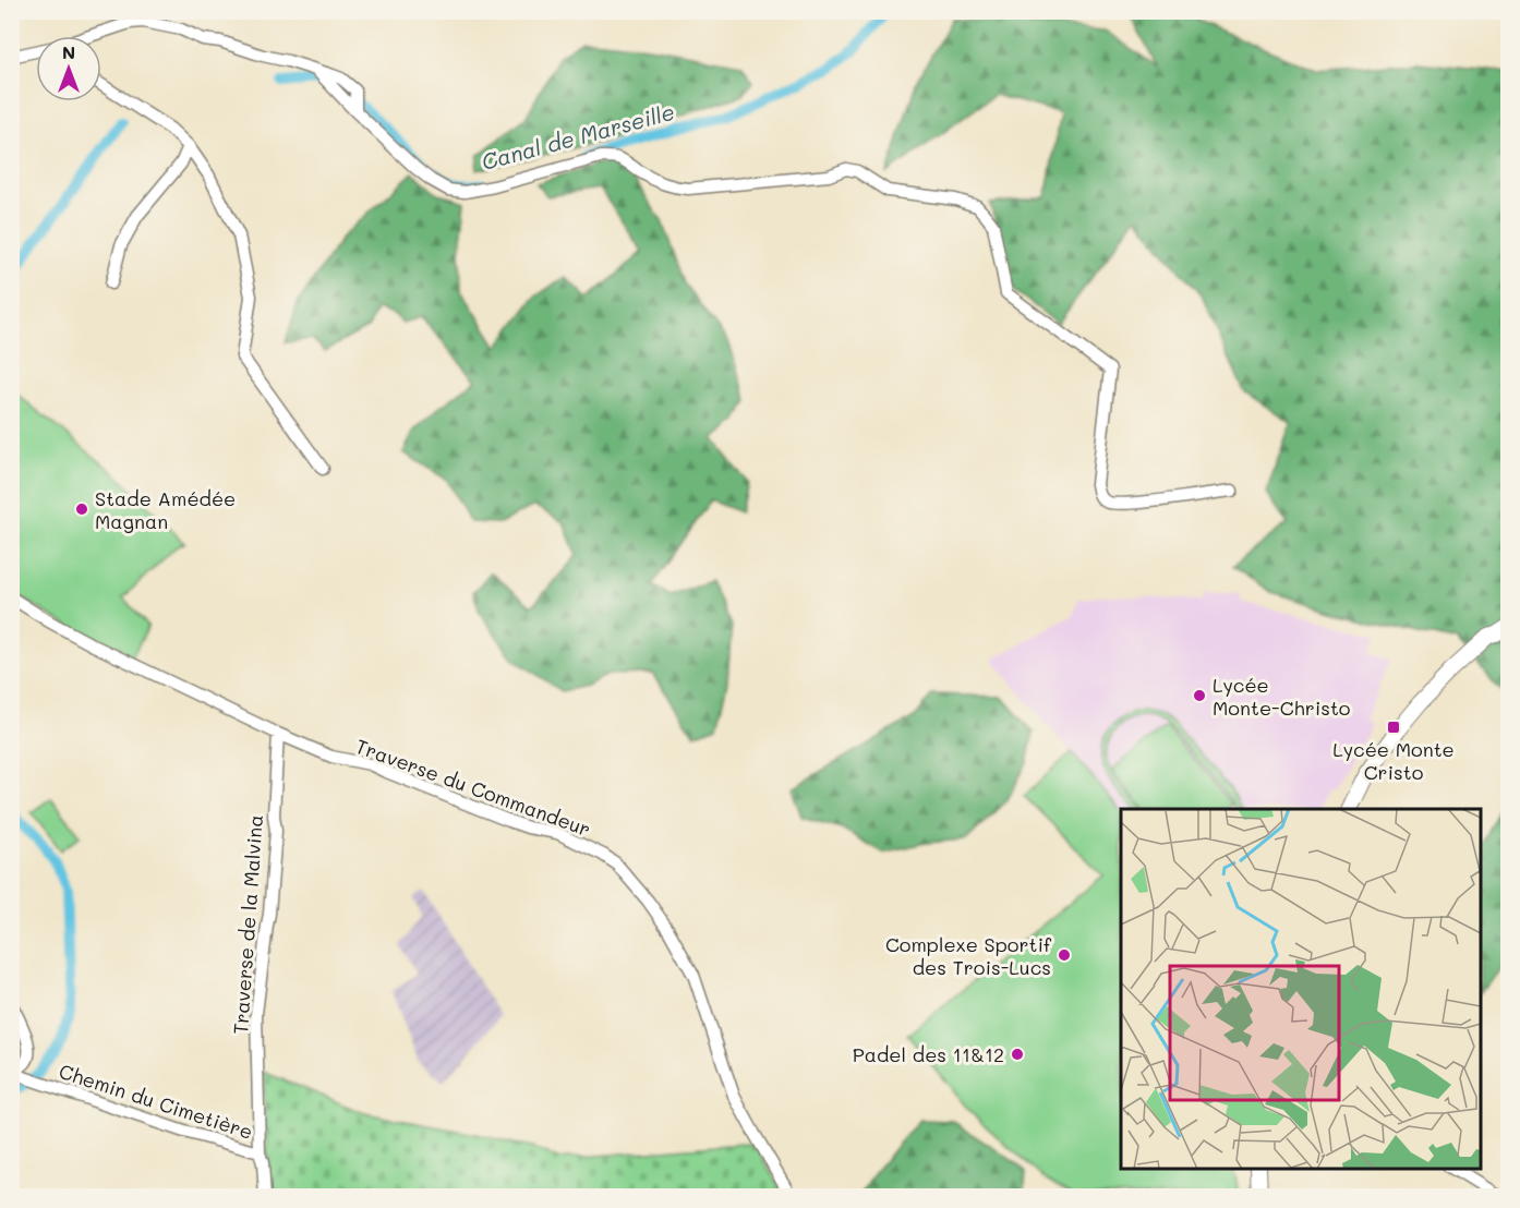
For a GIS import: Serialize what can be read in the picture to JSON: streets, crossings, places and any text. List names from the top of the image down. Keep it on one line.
{"streets":{"street":["Traverse du Commandeur","Traverse de la Malvina","Chemin du Cimetière"]},"crossings":[["Traverse du Commandeur","Traverse de la Malvina"],["Traverse de la Malvina","Chemin du Cimetière"]],"water":["Canal de Marseille"],"places":{"other":["Stade Amédée Magnan","Lycée Monte-Christo","Complexe Sportif des Trois-Lucs","Padel des 11&12"],"transit":["Lycée Monte Cristo"]},"north":"top"}
